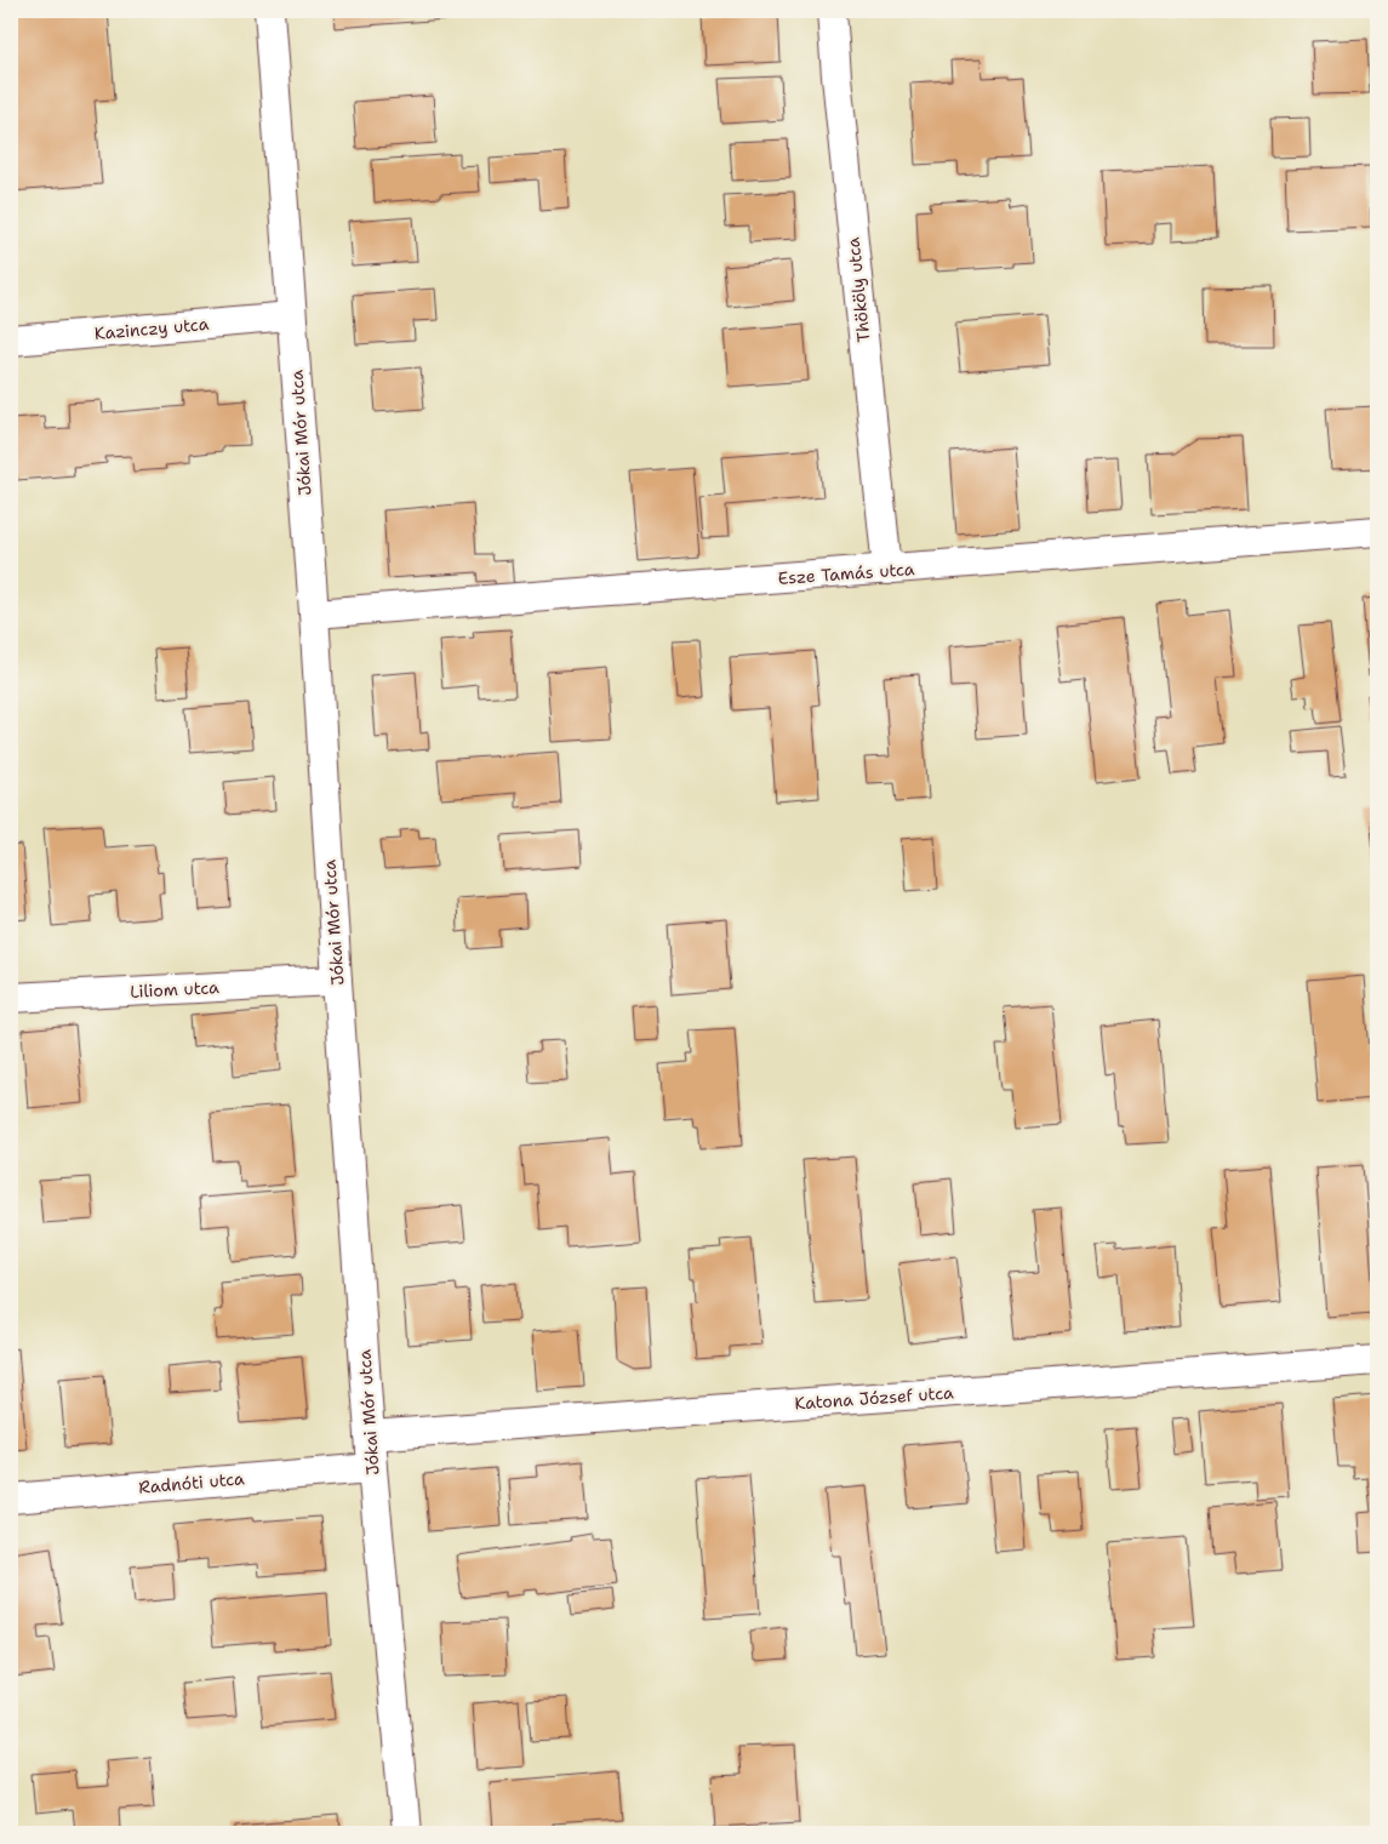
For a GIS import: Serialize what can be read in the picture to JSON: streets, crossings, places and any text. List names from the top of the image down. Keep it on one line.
{"streets":{"street":["Thököly utca","Kazinczy utca","Jókai Mór utca","Esze Tamás utca","Liliom utca","Katona József utca","Radnóti utca"]},"crossings":[["Thököly utca","Esze Tamás utca"],["Kazinczy utca","Jókai Mór utca"],["Jókai Mór utca","Esze Tamás utca"],["Jókai Mór utca","Liliom utca"],["Jókai Mór utca","Katona József utca"],["Jókai Mór utca","Radnóti utca"]]}
